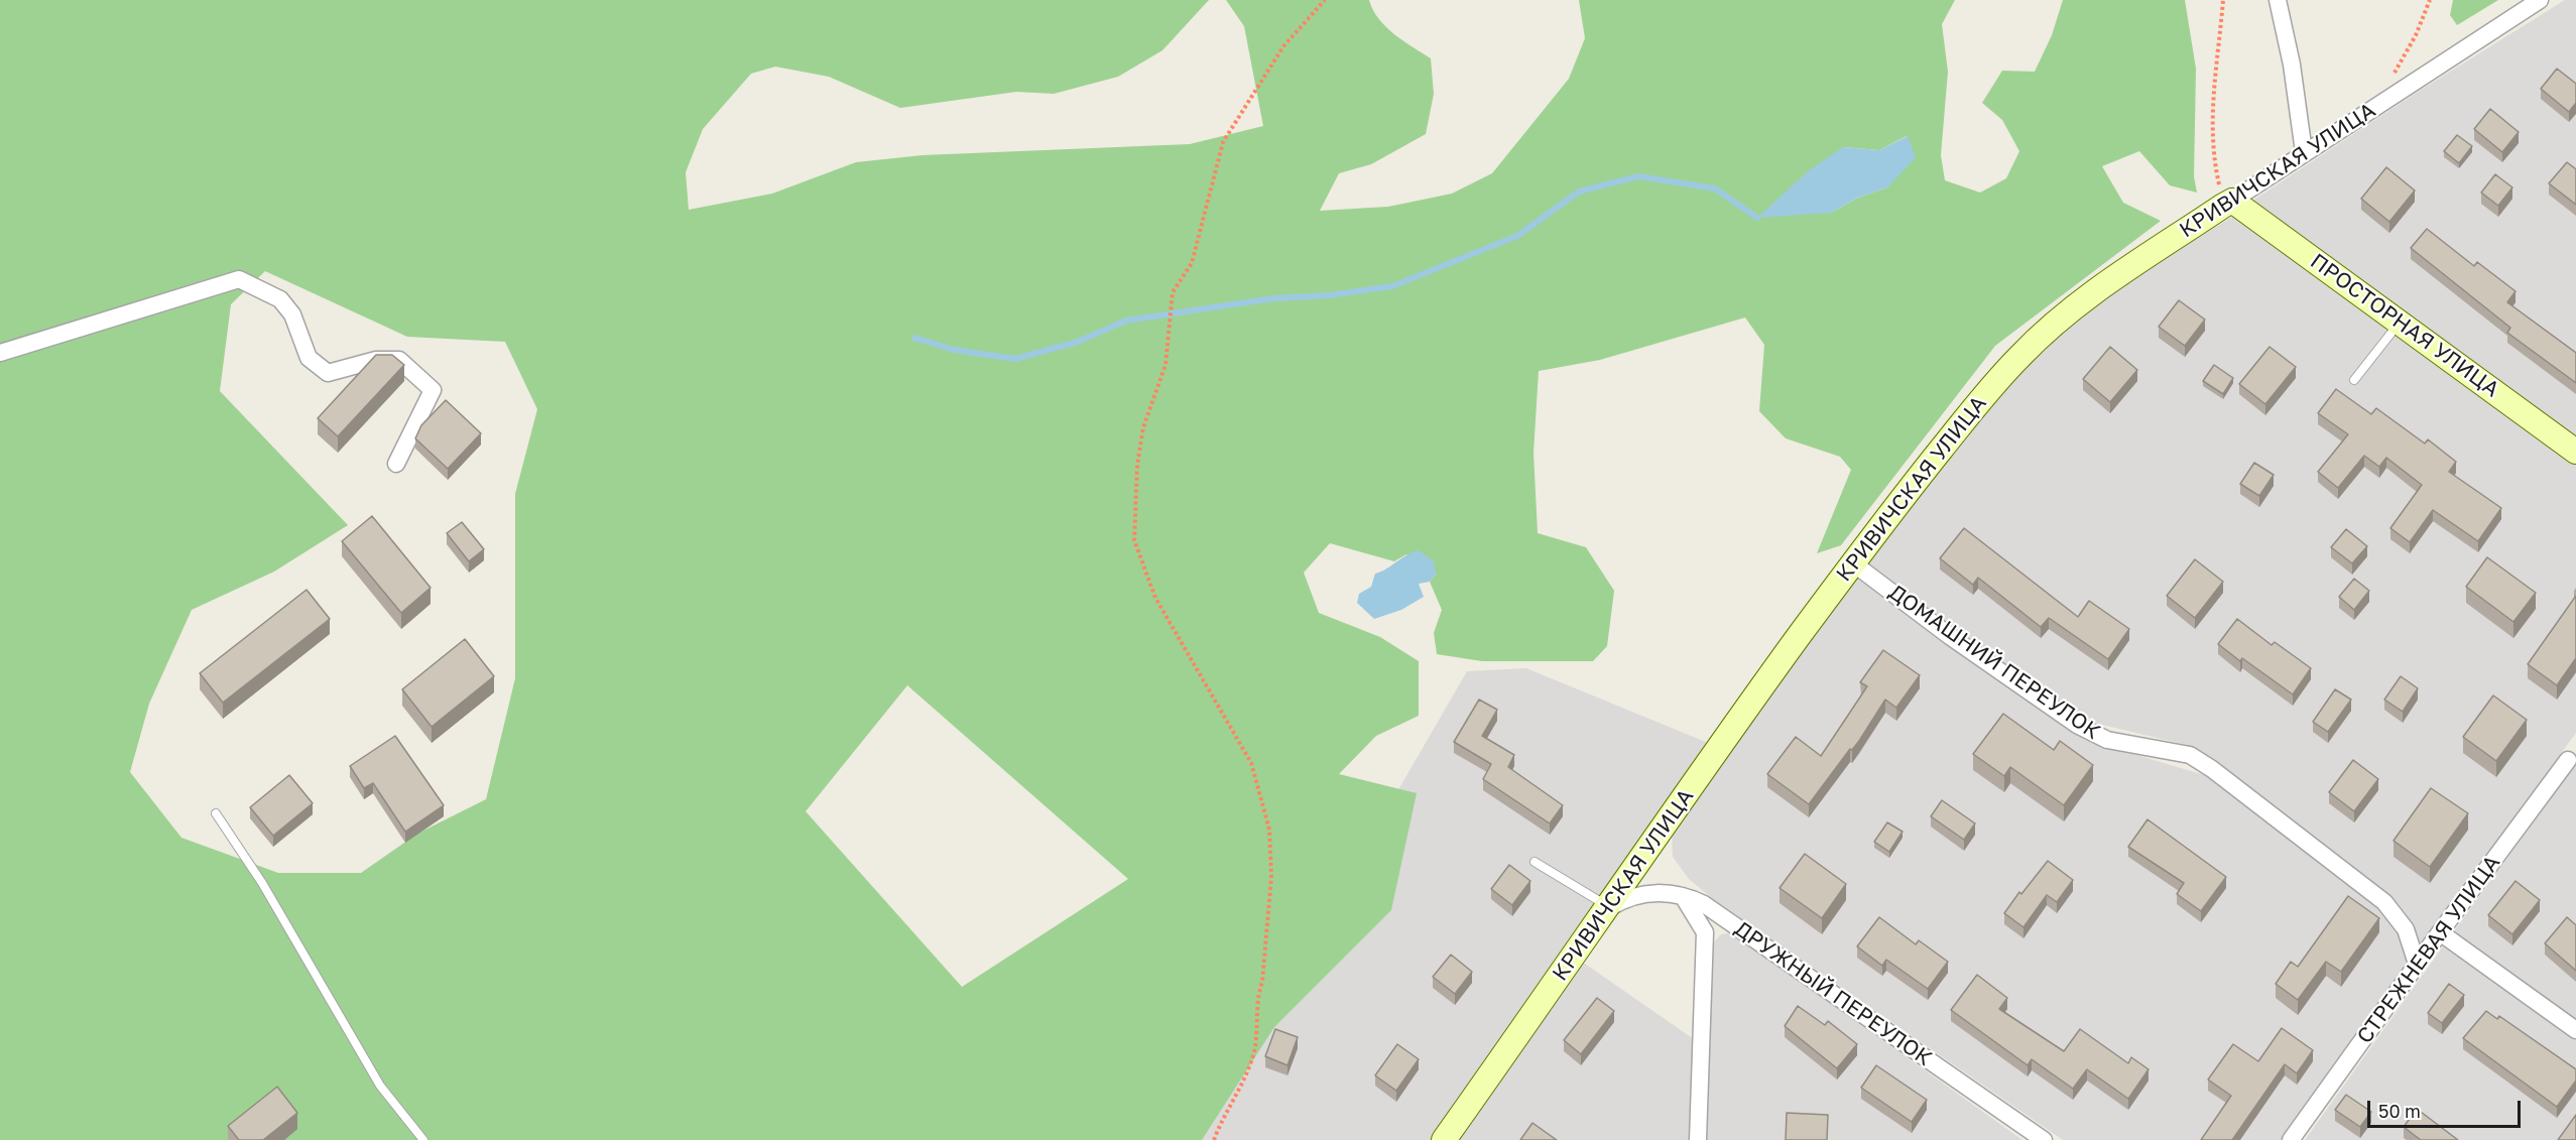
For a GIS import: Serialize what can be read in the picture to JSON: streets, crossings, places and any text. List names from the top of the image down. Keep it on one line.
{"streets":{"street":["КРИВИЧСКАЯ УЛИЦА","ПРОСТОРНАЯ УЛИЦА","ДОМАШНИЙ ПЕРЕУЛОК","СТРЕЖНЕВАЯ УЛИЦА","ДРУЖНЫЙ ПЕРЕУЛОК"]},"crossings":[["КРИВИЧСКАЯ УЛИЦА","ПРОСТОРНАЯ УЛИЦА"],["КРИВИЧСКАЯ УЛИЦА","ДОМАШНИЙ ПЕРЕУЛОК"],["КРИВИЧСКАЯ УЛИЦА","ДРУЖНЫЙ ПЕРЕУЛОК"],["ДОМАШНИЙ ПЕРЕУЛОК","СТРЕЖНЕВАЯ УЛИЦА"]],"scale_bar":"50 m"}
